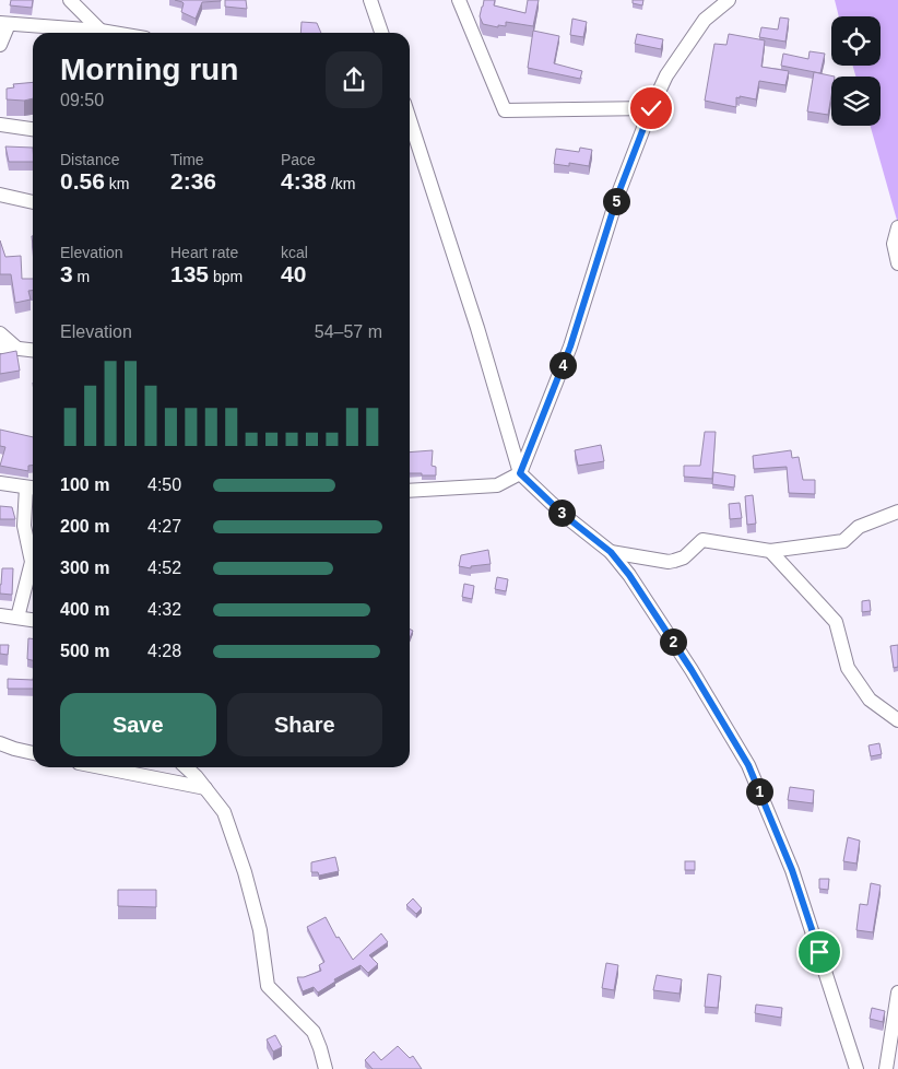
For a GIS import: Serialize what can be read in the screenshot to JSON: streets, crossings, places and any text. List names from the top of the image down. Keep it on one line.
{"page":{"heading":["Morning run","09:50"],"stats":[["Distance","0.56 km"],["Time","2:36"],["Pace","4:38 /km"],["Elevation","3 m"],["Heart rate","135 bpm"],["kcal","40"]],"pins":["5","4","3","2","1"],"chart":["Elevation","54–57 m"],"list":[{"name":"100 m","note":"4:50"},{"name":"200 m","note":"4:27"},{"name":"300 m","note":"4:52"},{"name":"400 m","note":"4:32"},{"name":"500 m","note":"4:28"}],"buttons":["Save","Share"]}}
